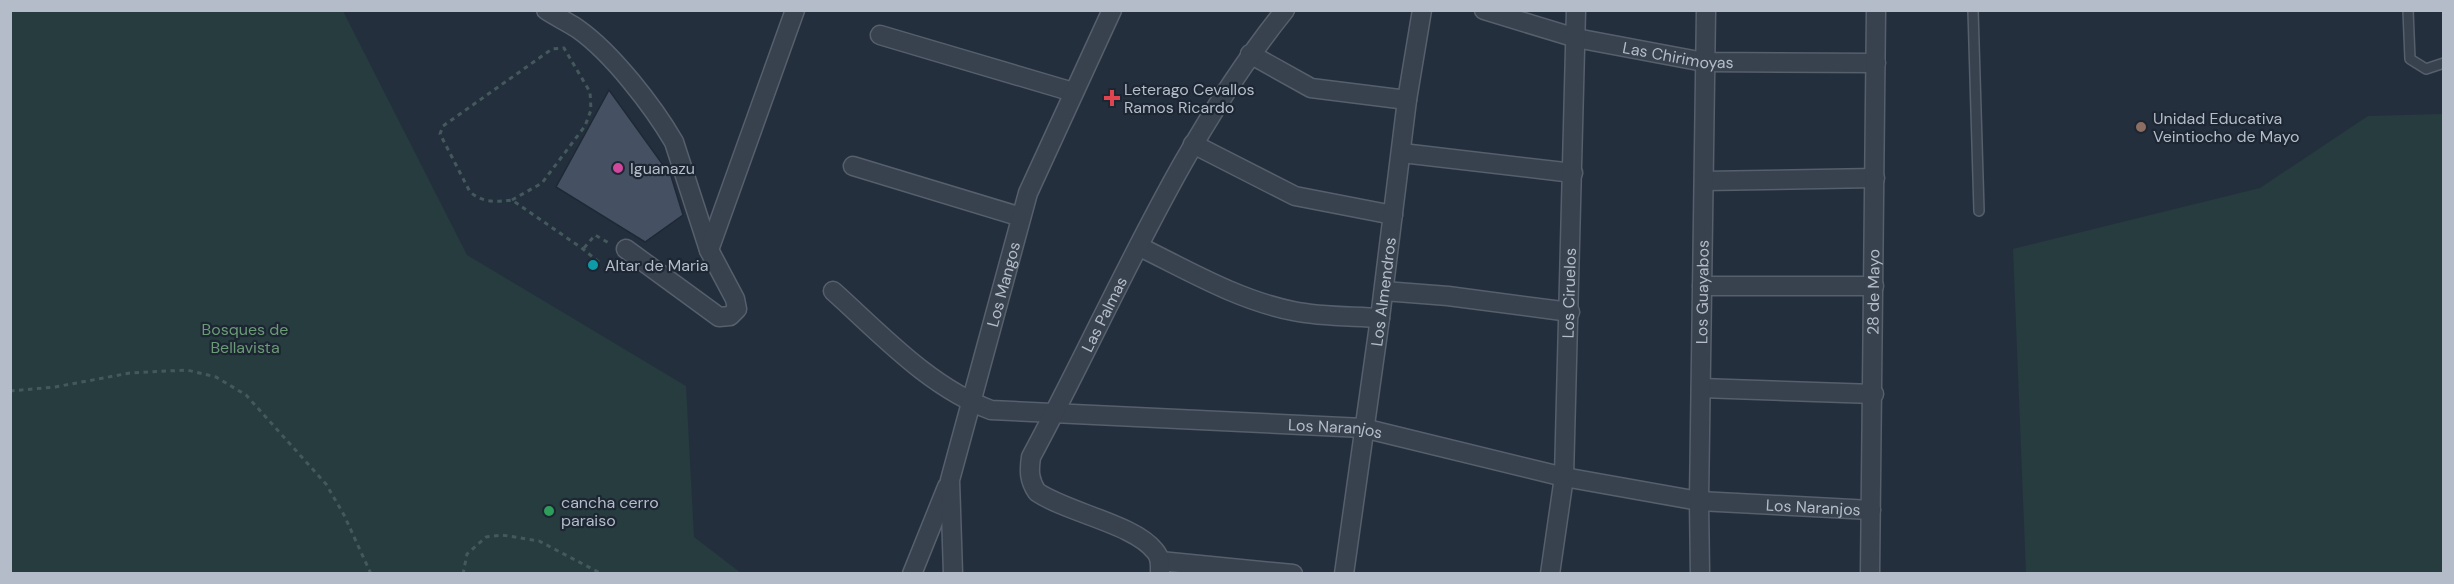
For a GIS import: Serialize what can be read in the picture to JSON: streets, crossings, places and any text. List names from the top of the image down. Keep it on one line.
{"streets":{"street":["Las Chirimoyas","Los Mangos","Los Almendros","Los Guayabos","28 de Mayo","Los Ciruelos","Las Palmas","Los Naranjos"]},"crossings":[["Las Chirimoyas","Los Guayabos"],["Las Chirimoyas","28 de Mayo"],["Las Chirimoyas","Los Ciruelos"],["Los Mangos","Los Naranjos"],["Los Almendros","Los Naranjos"],["Los Guayabos","Los Naranjos"],["28 de Mayo","Los Naranjos"],["Los Ciruelos","Los Naranjos"],["Las Palmas","Los Naranjos"]],"parks":["Bosques de Bellavista"],"places":{"health":["Leterago Cevallos Ramos Ricardo"],"other":["Unidad Educativa Veintiocho de Mayo","Iguanazu","Altar de Maria","cancha cerro paraiso"]}}
